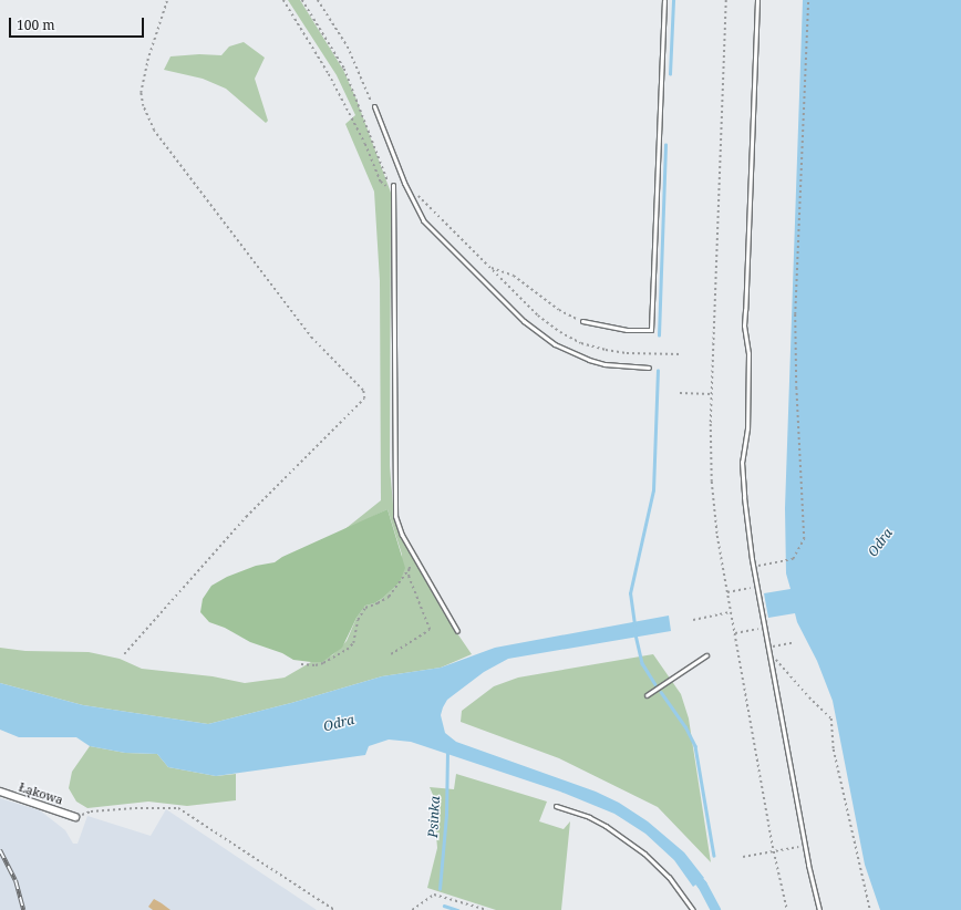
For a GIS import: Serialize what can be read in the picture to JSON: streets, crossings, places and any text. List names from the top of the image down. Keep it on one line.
{"streets":{"street":["Łąkowa"]},"water":["Odra","Psinka"],"scale_bar":"100 m"}
